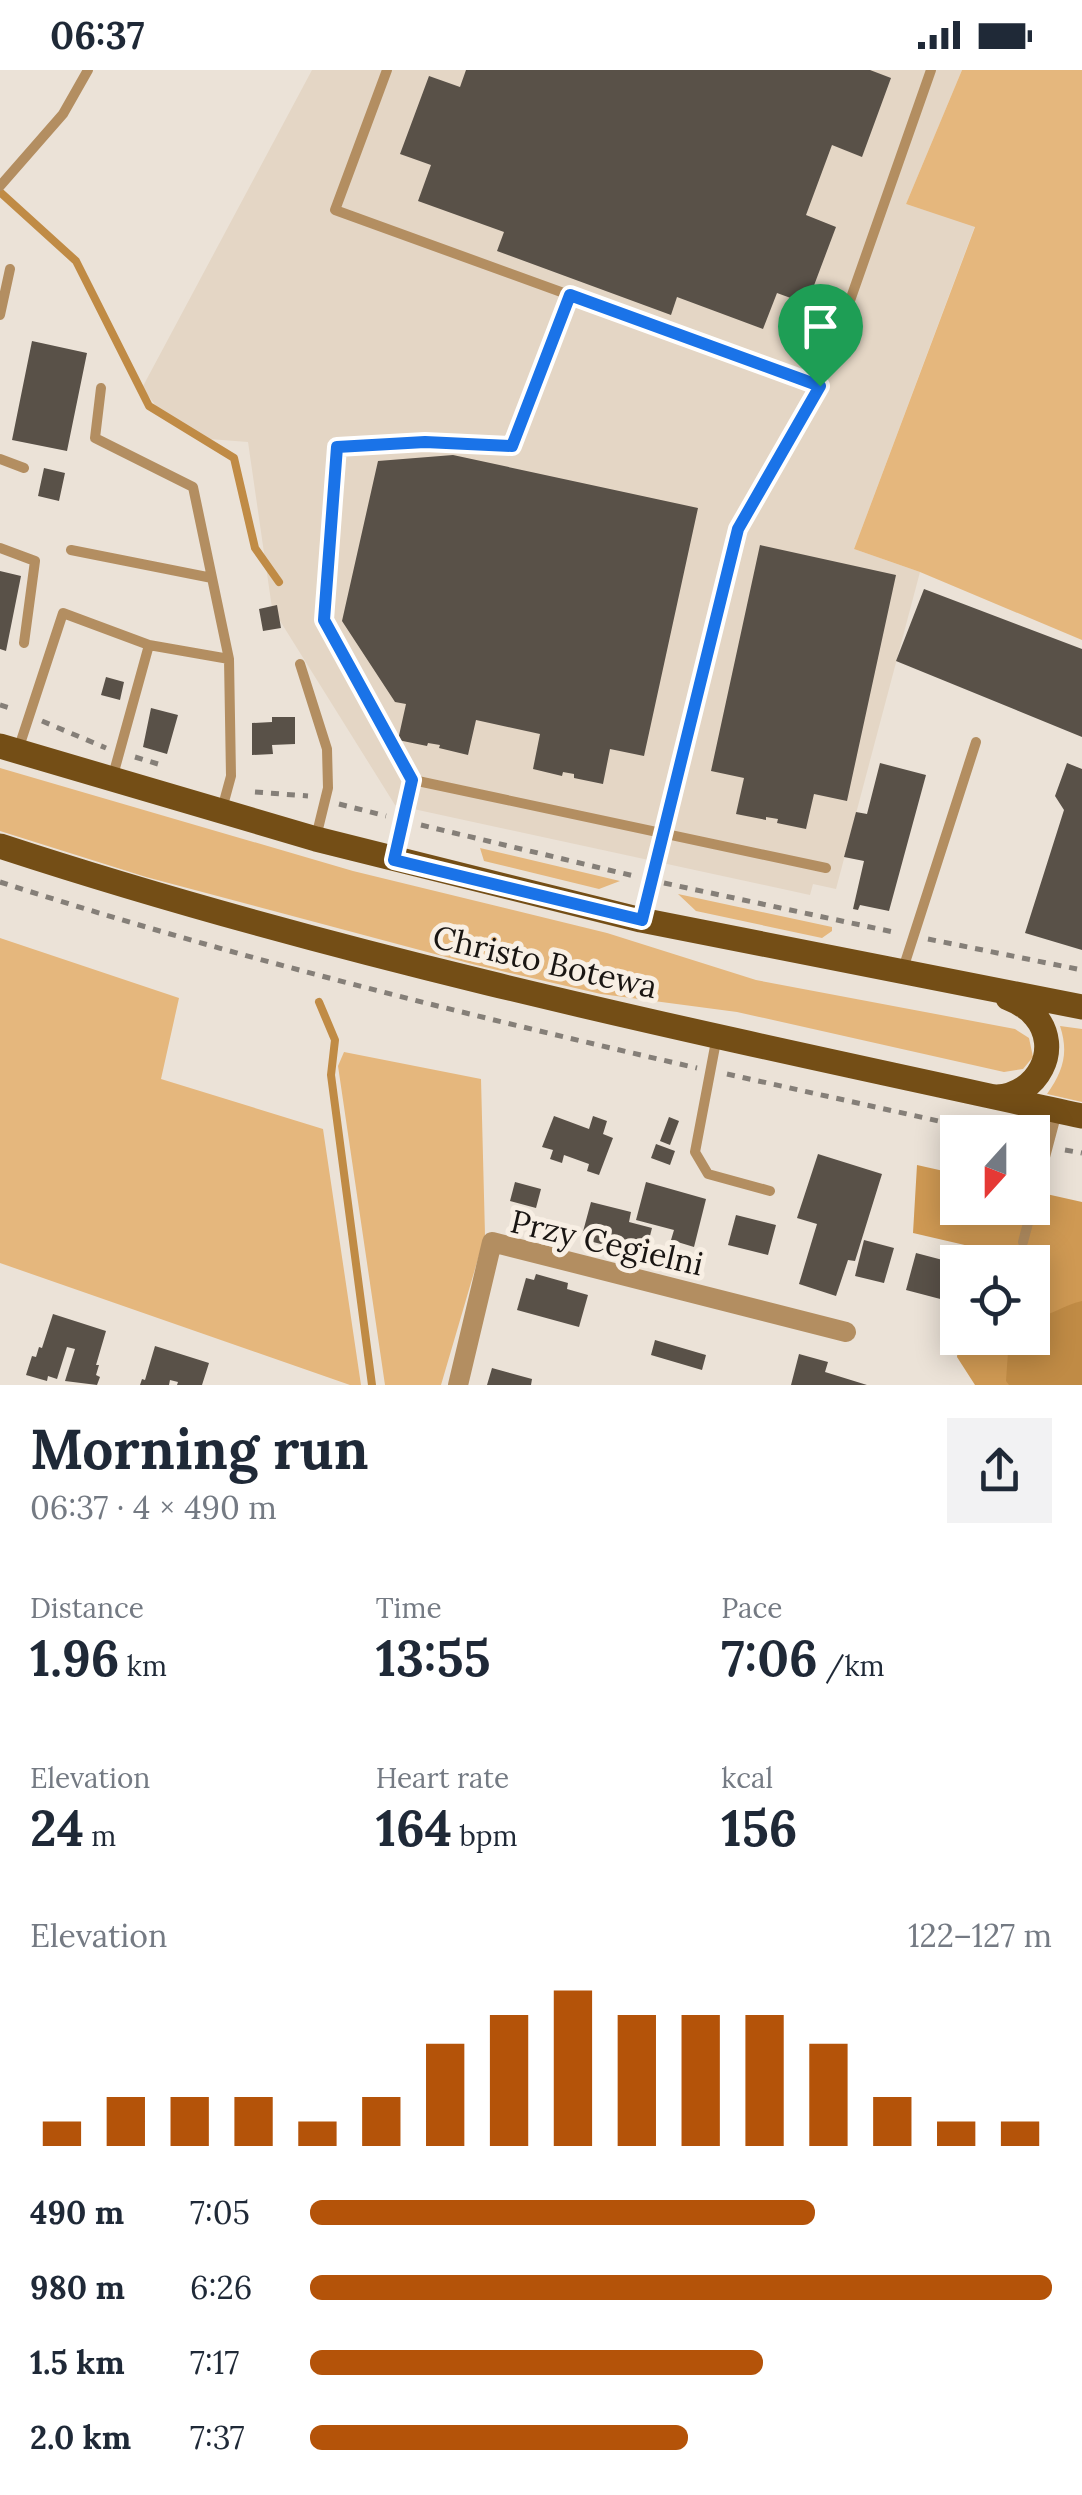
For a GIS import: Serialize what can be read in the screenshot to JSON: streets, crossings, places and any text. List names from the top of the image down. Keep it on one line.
{"streets":{"main road":["Christo Botewa"],"street":["Przy Cegielni"]},"north":"bottom","page":{"status":"06:37","heading":["Morning run","06:37 · 4 × 490 m"],"stats":[["Distance","1.96 km"],["Time","13:55"],["Pace","7:06 /km"],["Elevation","24 m"],["Heart rate","164 bpm"],["kcal","156"]],"chart":["Elevation","122–127 m"],"list":[{"name":"490 m","note":"7:05"},{"name":"980 m","note":"6:26"},{"name":"1.5 km","note":"7:17"},{"name":"2.0 km","note":"7:37"}]}}
